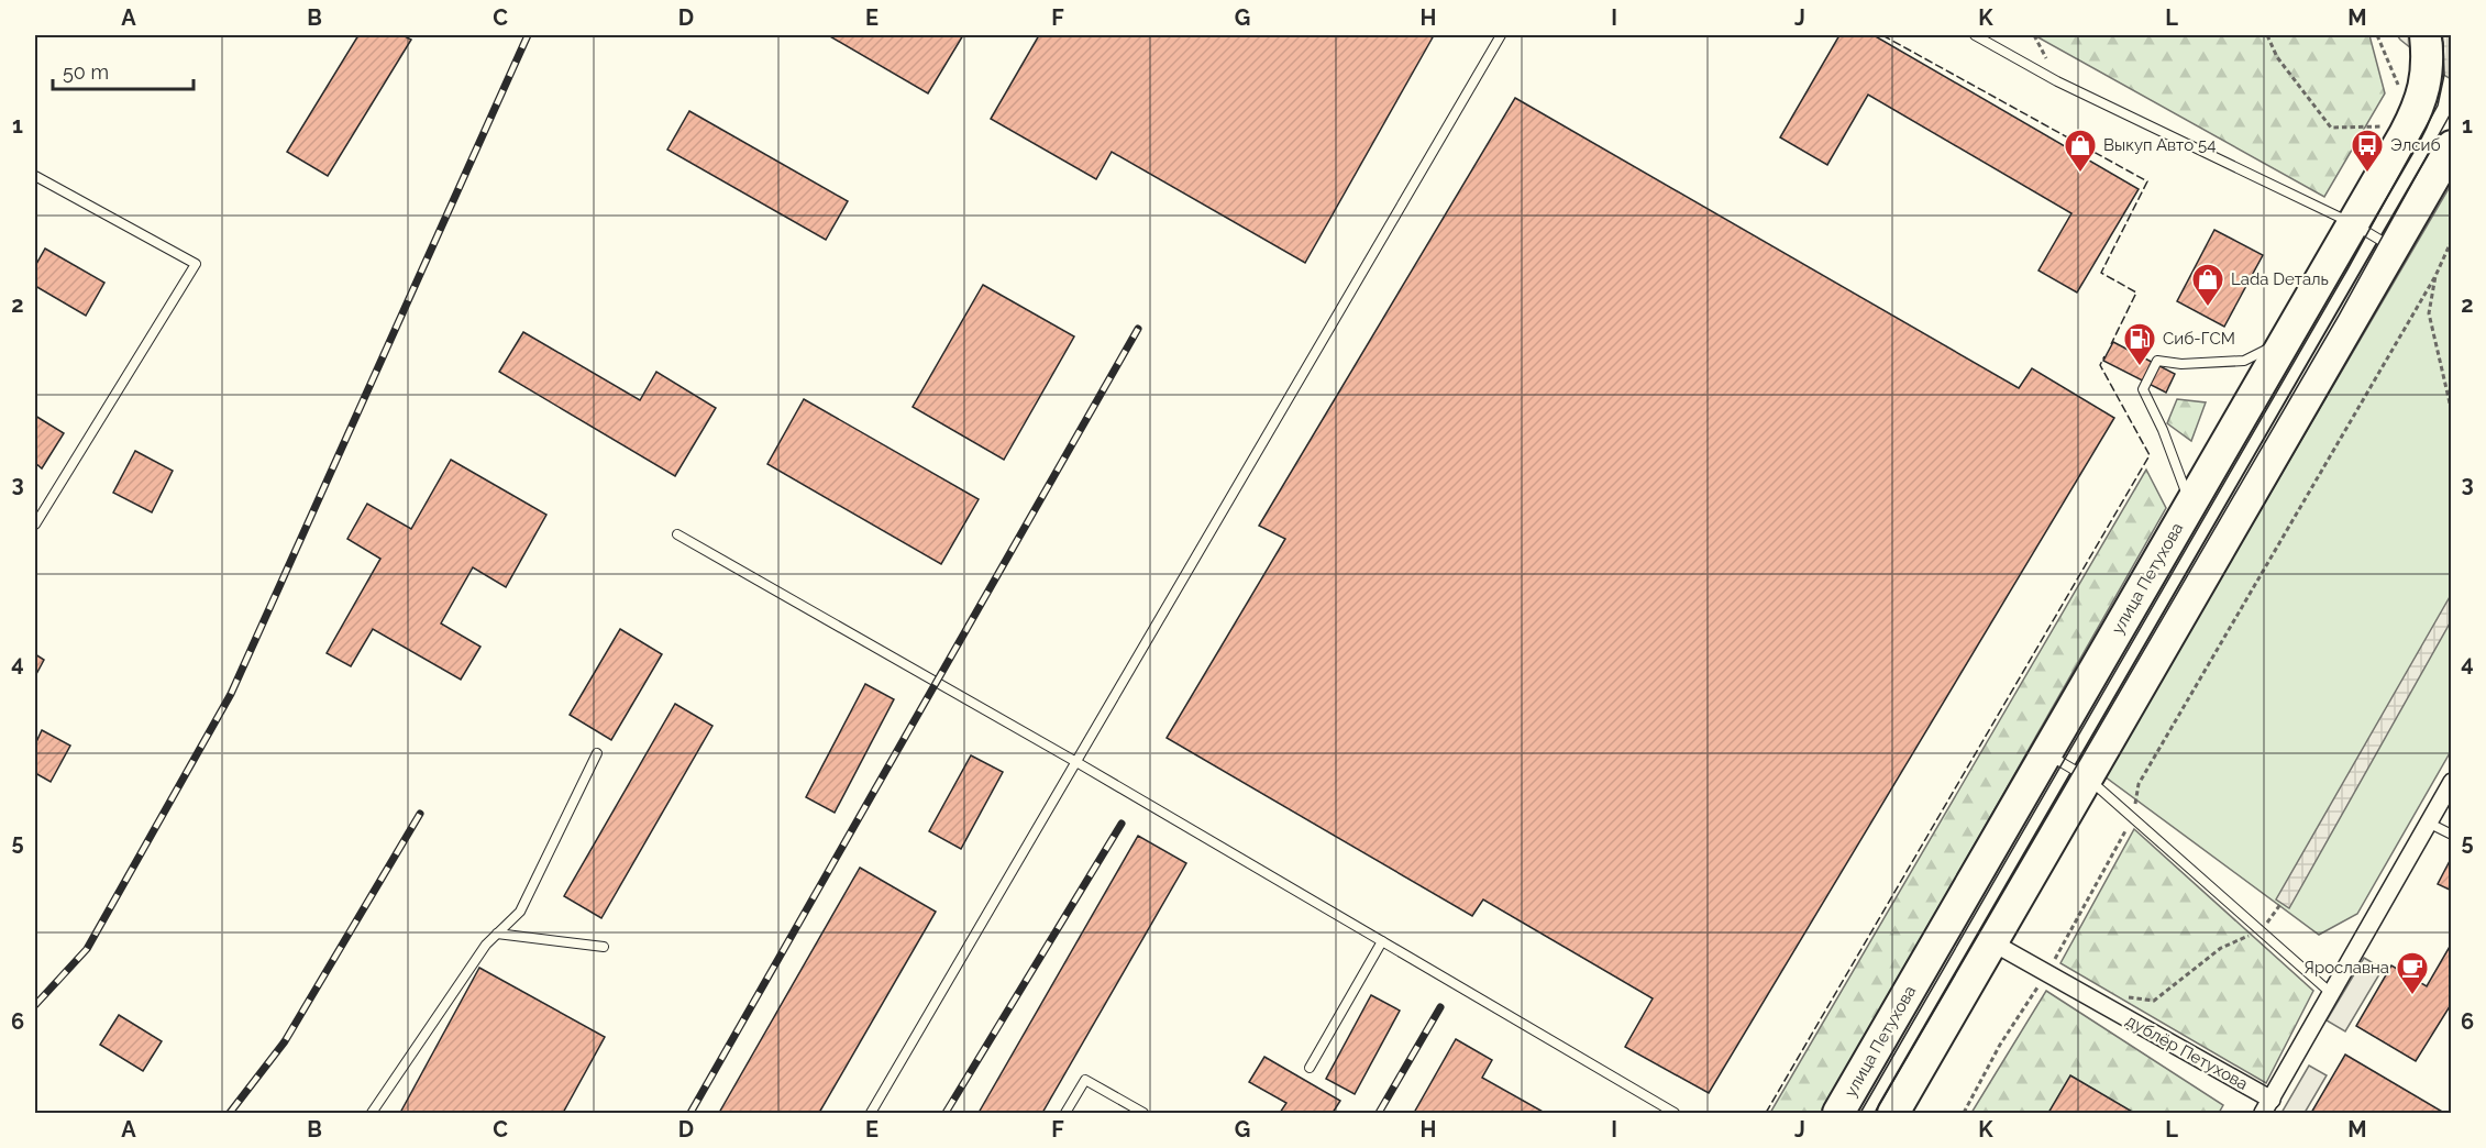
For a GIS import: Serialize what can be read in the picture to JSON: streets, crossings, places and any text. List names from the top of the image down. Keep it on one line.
{"streets":{"highway":["улица Петухова"],"street":["дублёр Петухова"]},"places":{"shop":["Выкуп Авто 54","Lada Dеталь"],"bus stop":["Элсиб"],"fuel station":["Сиб-ГСМ"],"cafe":["Ярославна"]},"scale_bar":"50 m","grid":{"columns":["A","B","C","D","E","F","G","H","I","J","K","L","M"],"rows":["1","2","3","4","5","6"]}}
